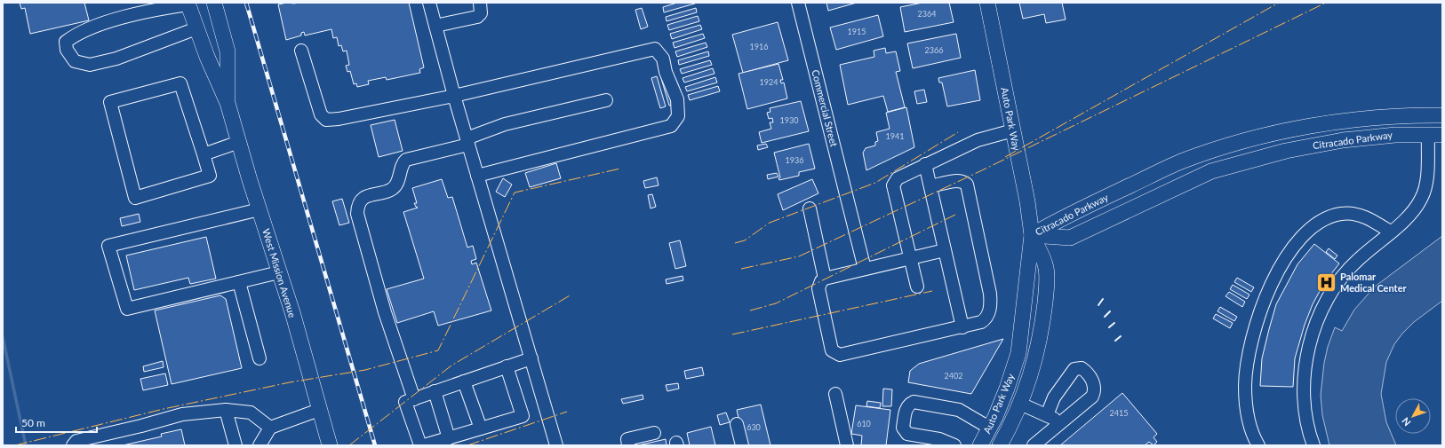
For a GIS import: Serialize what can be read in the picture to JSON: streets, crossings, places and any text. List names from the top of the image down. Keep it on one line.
{"streets":{"main road":["Auto Park Way","Citracado Parkway","West Mission Avenue"],"street":["Commercial Street"]},"crossings":[["Auto Park Way","Citracado Parkway"]],"places":{"hospital":["Palomar Medical Center"]},"house_numbers":["2364","1915","1916","2366","1924","1930","1941","1936","2402","2415","610","630"],"scale_bar":"50 m","north":"bottom left"}
